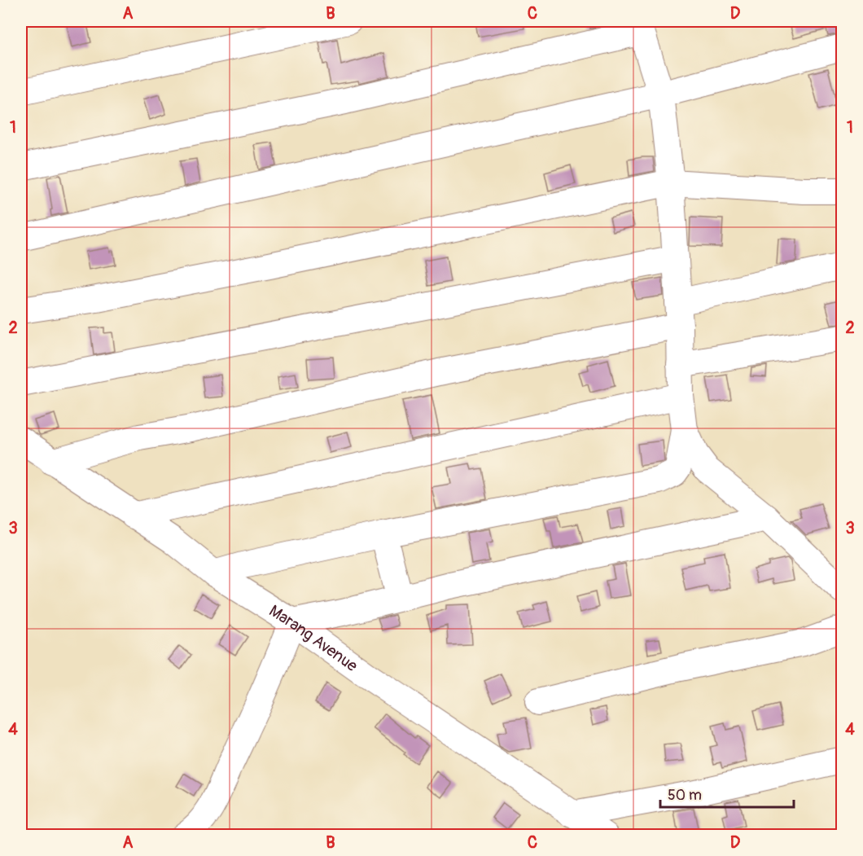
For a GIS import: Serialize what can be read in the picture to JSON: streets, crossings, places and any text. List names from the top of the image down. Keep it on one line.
{"streets":{"street":["Marang Avenue"]},"scale_bar":"50 m","grid":{"columns":["A","B","C","D"],"rows":["1","2","3","4"]}}
